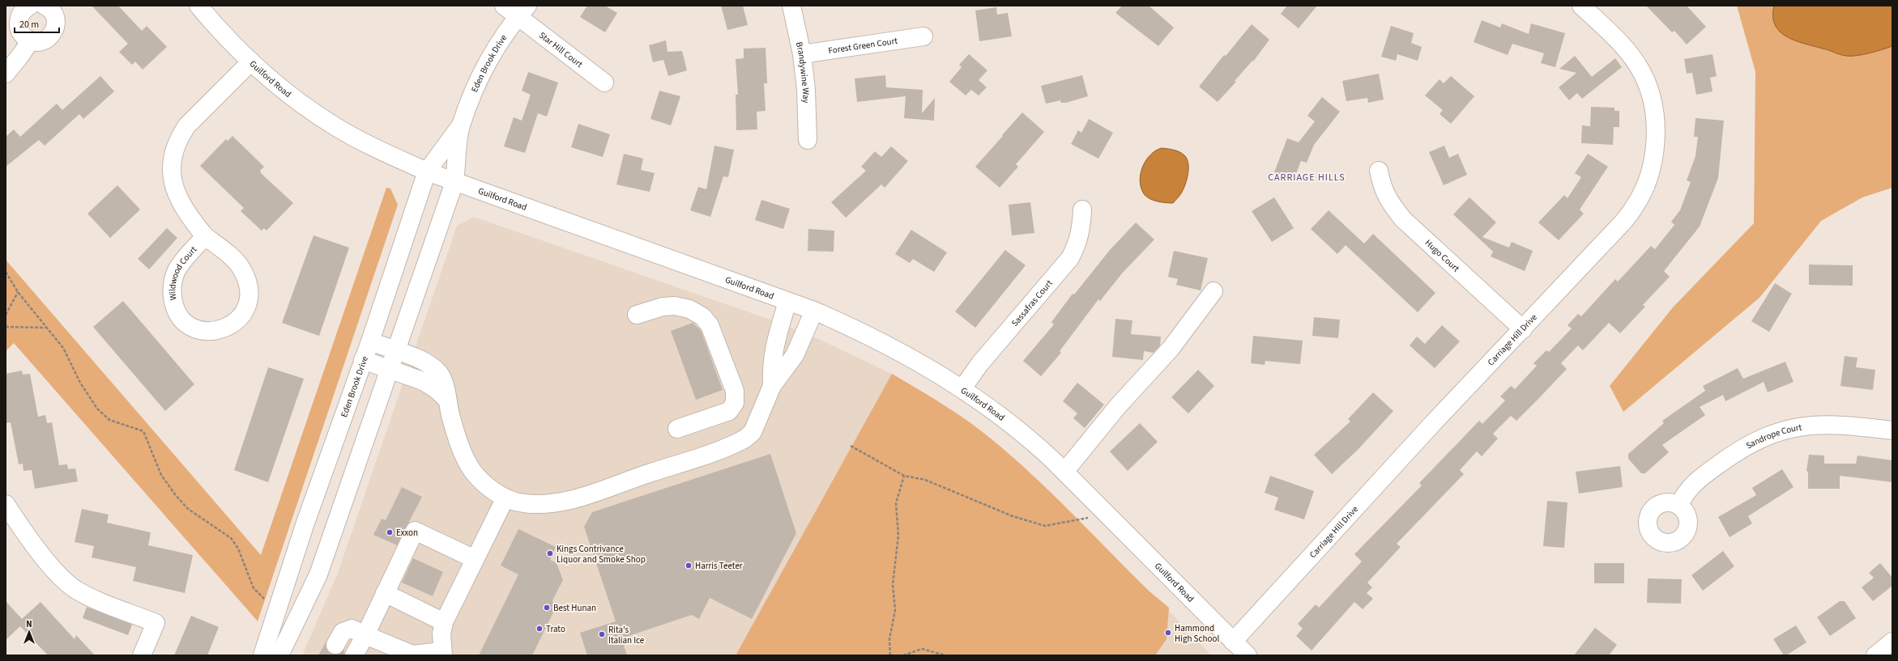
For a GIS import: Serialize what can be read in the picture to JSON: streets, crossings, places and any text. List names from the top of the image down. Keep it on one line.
{"streets":{"street":["Forest Green Court","Star Hill Court","Eden Brook Drive","Brandywine Way","Guilford Road","Hugo Court","Wildwood Court","Sassafras Court","Carriage Hill Drive","Sandrope Court"]},"crossings":[["Forest Green Court","Brandywine Way"],["Star Hill Court","Eden Brook Drive"],["Eden Brook Drive","Guilford Road"],["Guilford Road","Wildwood Court"],["Guilford Road","Sassafras Court"],["Guilford Road","Carriage Hill Drive"],["Hugo Court","Carriage Hill Drive"]],"districts":["CARRIAGE HILLS"],"places":["Exxon","Kings Contrivance Liquor and Smoke Shop","Harris Teeter","Best Hunan","Trato","Hammond High School","Rita's Italian Ice"],"scale_bar":"20 m","north":"top"}
